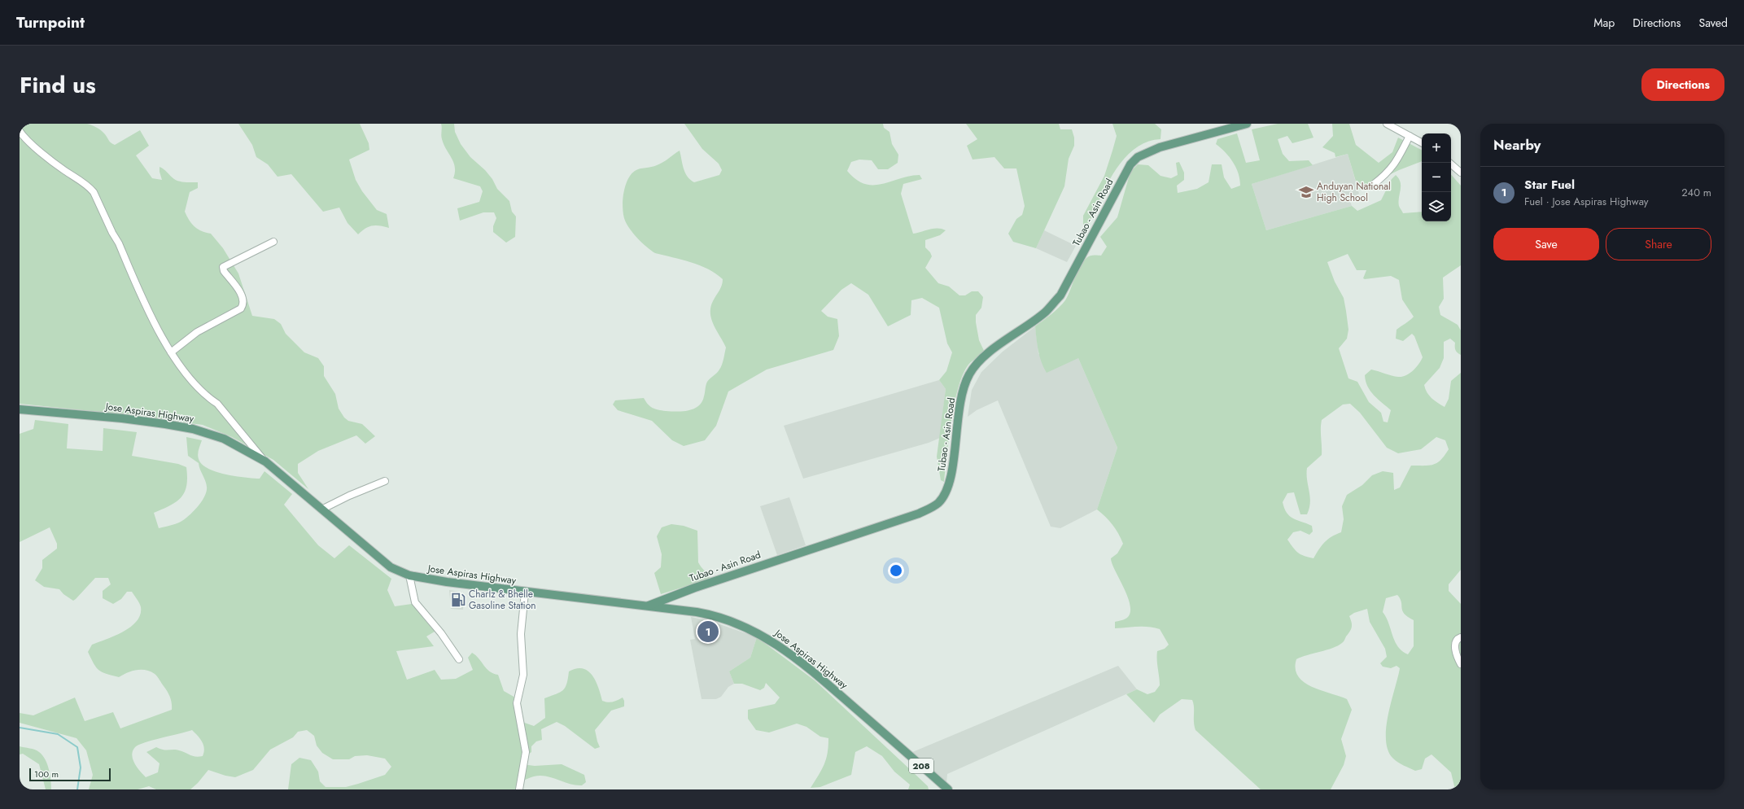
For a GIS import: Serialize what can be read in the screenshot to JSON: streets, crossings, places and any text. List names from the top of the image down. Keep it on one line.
{"streets":{"main road":["Tubao - Asin Road","Jose Aspiras Highway","208"]},"crossings":[["Tubao - Asin Road","Jose Aspiras Highway"]],"places":{"school or university":["Anduyan National High School"],"fuel station":["Charlz & Bhelle Gasoline Station"]},"scale_bar":"100 m","page":{"header":"Turnpoint","nav":["Map","Directions","Saved"],"title":"Find us","buttons":["Directions",["Save","Share"]],"heading":"Nearby","map_buttons":["+","−"],"list":[{"mark":"1","name":"Star Fuel","note":"Fuel · Jose Aspiras Highway","value":"240 m"}],"pins":"1","scale":"100 m"}}
